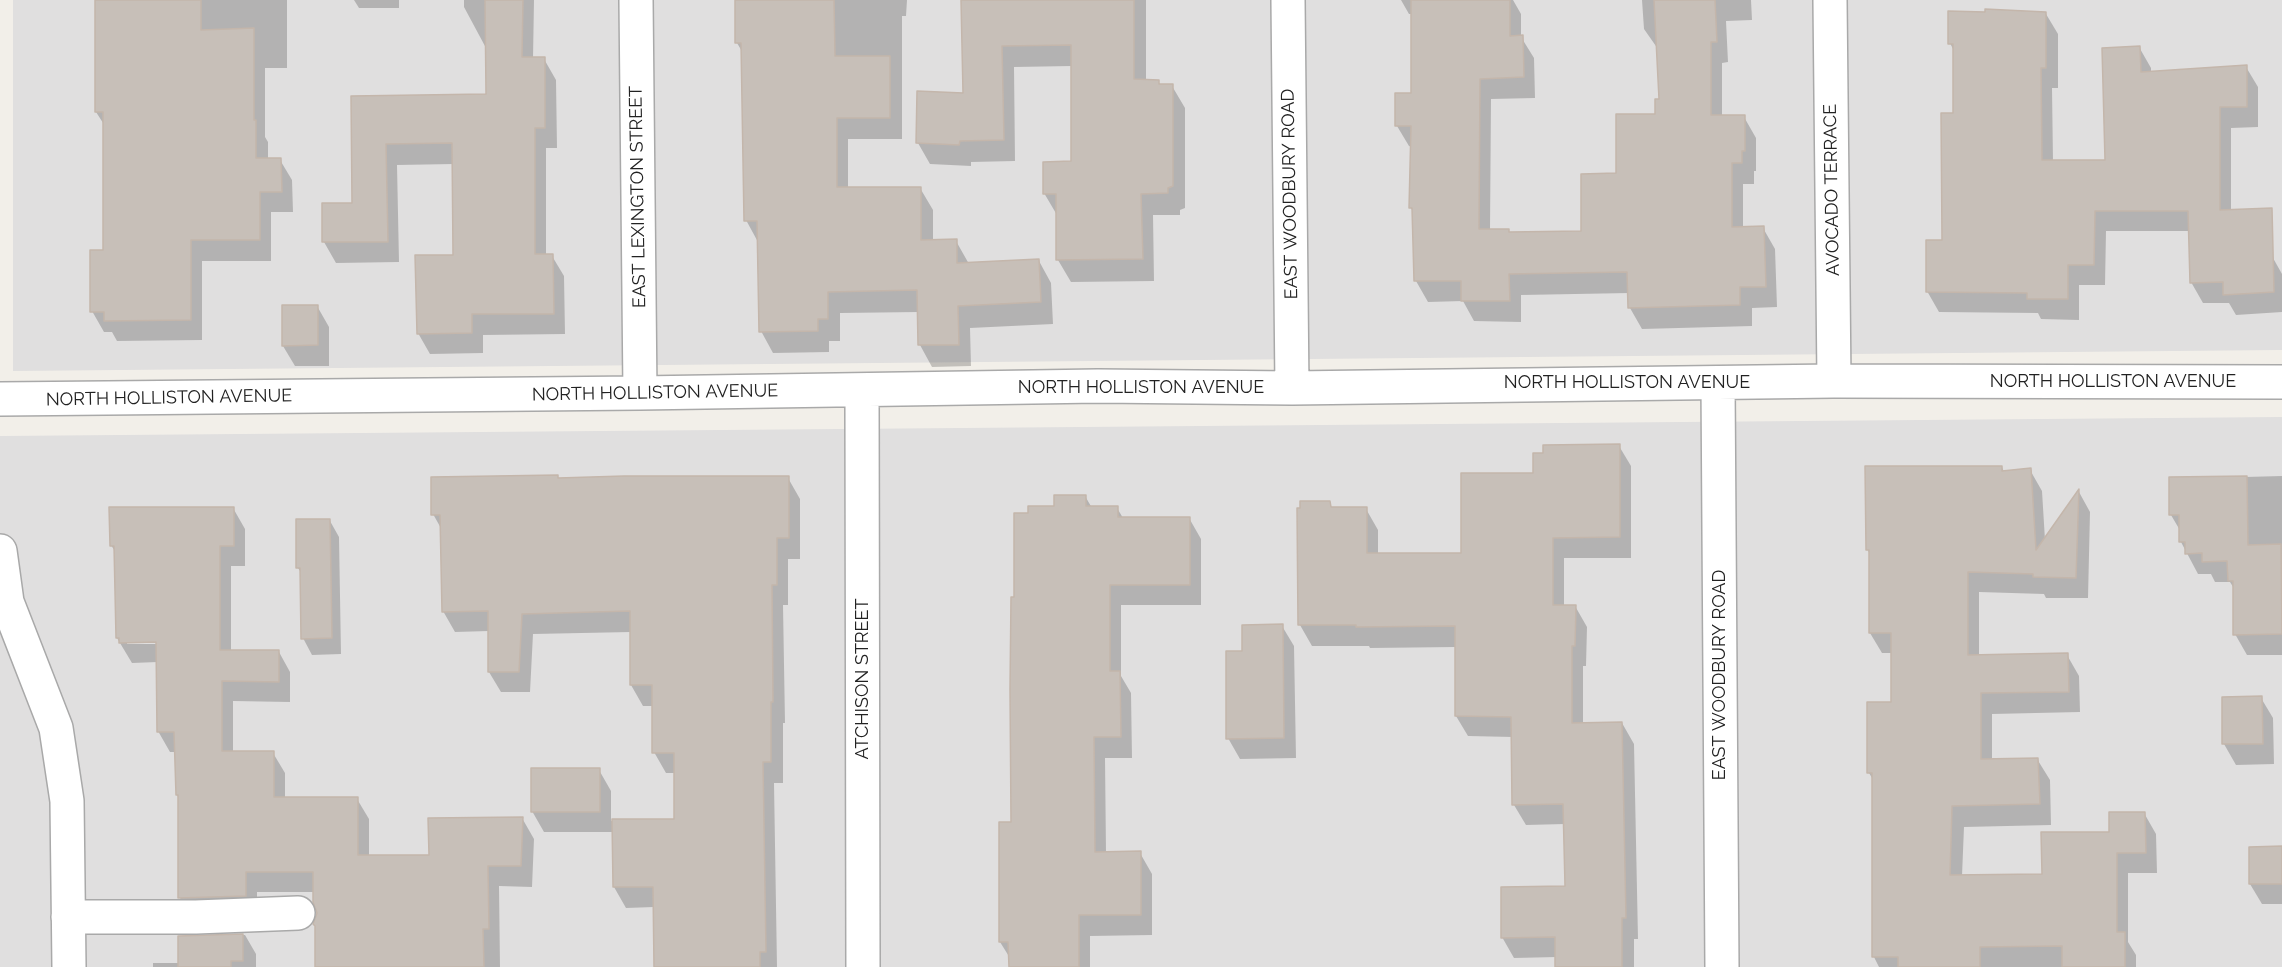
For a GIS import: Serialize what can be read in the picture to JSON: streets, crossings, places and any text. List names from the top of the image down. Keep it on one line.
{"streets":{"street":["AVOCADO TERRACE","EAST WOODBURY ROAD","EAST LEXINGTON STREET","NORTH HOLLISTON AVENUE","ATCHISON STREET"]},"crossings":[["AVOCADO TERRACE","NORTH HOLLISTON AVENUE"],["EAST WOODBURY ROAD","NORTH HOLLISTON AVENUE"],["EAST LEXINGTON STREET","NORTH HOLLISTON AVENUE"],["NORTH HOLLISTON AVENUE","ATCHISON STREET"]]}
